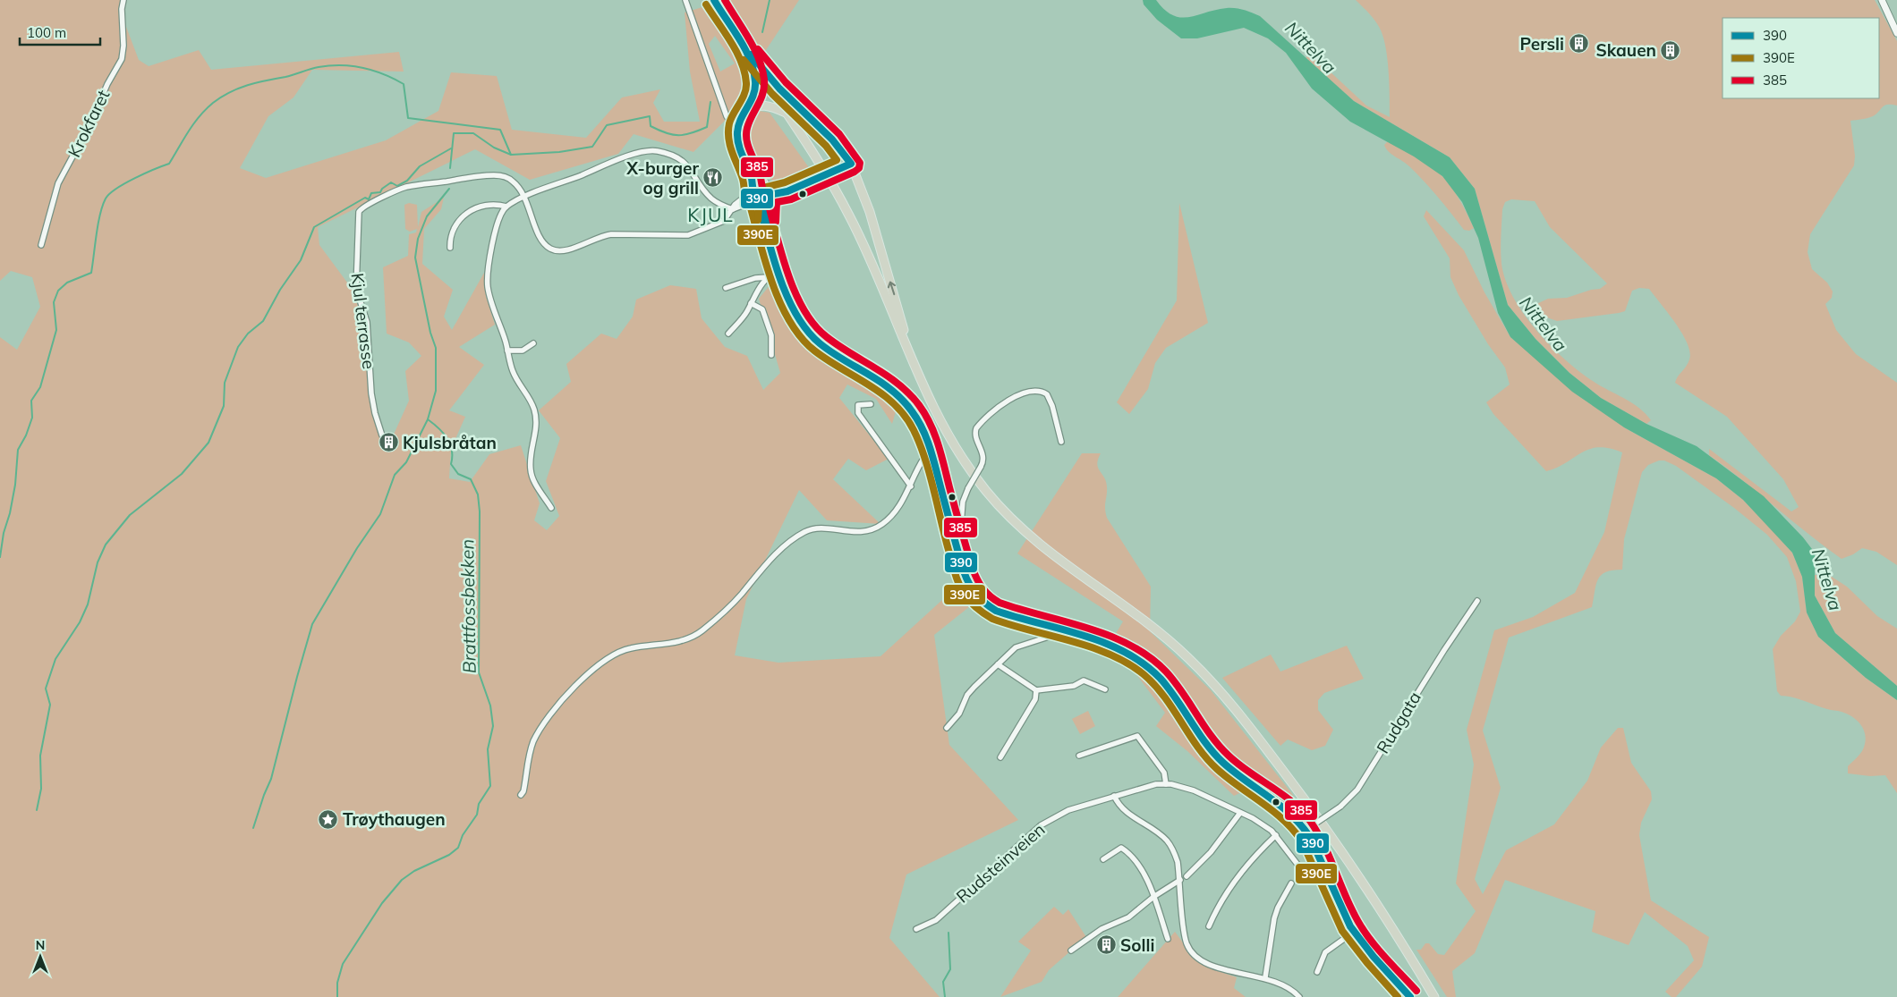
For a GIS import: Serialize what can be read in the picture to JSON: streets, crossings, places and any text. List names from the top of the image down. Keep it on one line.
{"streets":{"street":["Krokfaret","Kjul terrasse","Rudgata","Rudsteinveien"]},"districts":["KJUL"],"water":["Nittelva","Brattfossbekken"],"places":{"building":["Persli","Skauen","Kjulsbråtan","Solli"],"restaurant":["X-burger og grill"],"place":["Trøythaugen"]},"lines":["transit line 390","transit line 385","transit line 390E"],"legend":["390","390E","385"],"scale_bar":"100 m","north":"top"}
